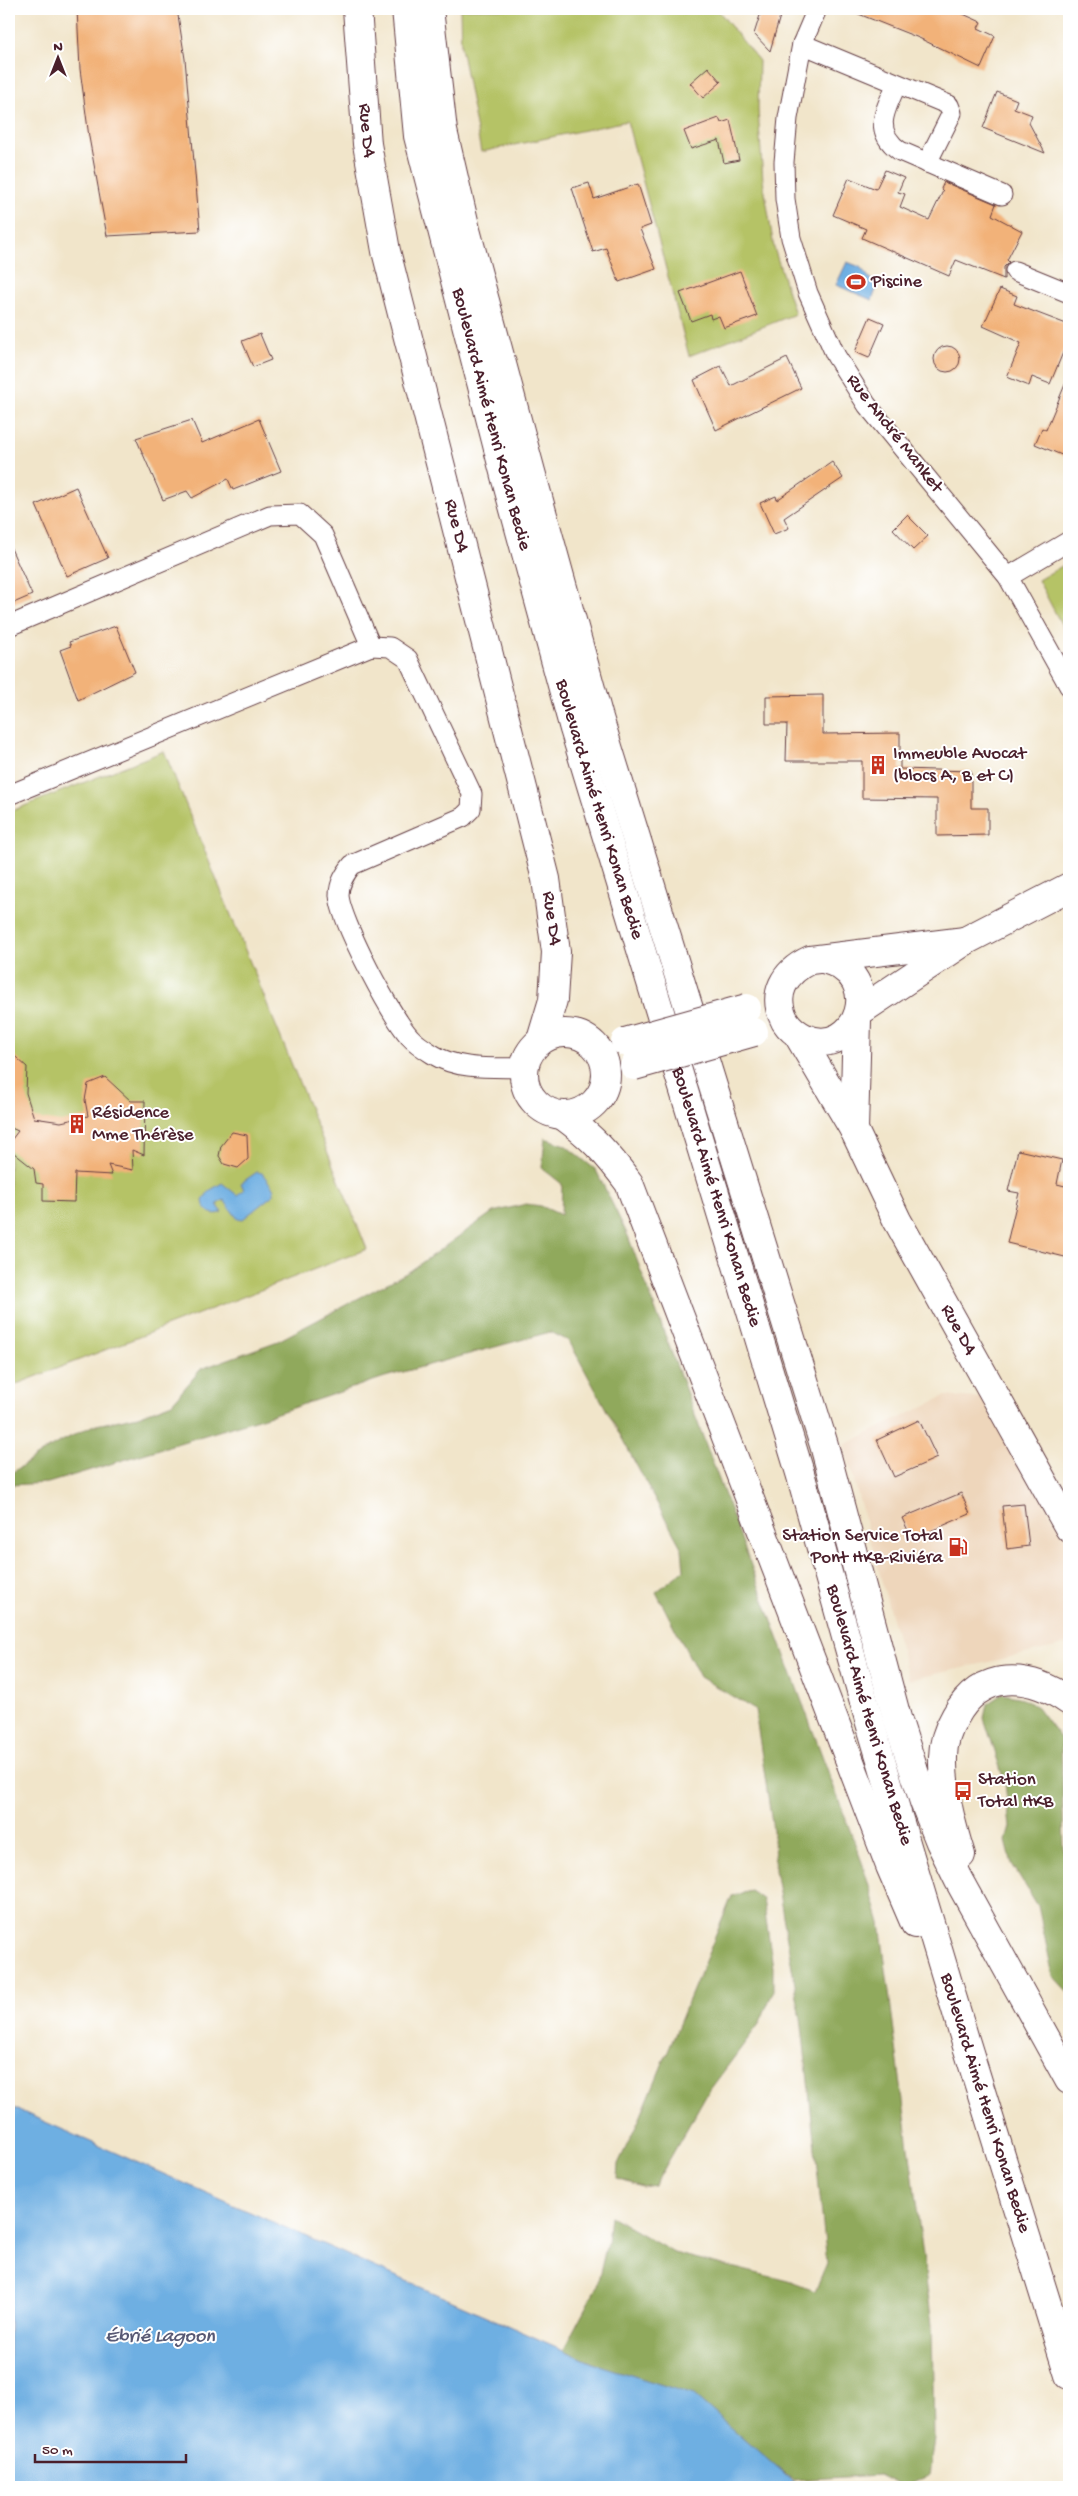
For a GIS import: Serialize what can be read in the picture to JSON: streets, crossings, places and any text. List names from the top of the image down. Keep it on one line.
{"streets":{"main road":["Rue D4","Boulevard Aimé Henri Konan Bedie"],"street":["Rue André Manket"]},"water":["Ébrié Lagoon"],"places":{"sports":["Piscine"],"building":["Immeuble Avocat (blocs A, B et C)","Résidence Mme Thérèse"],"fuel station":["Station Service Total Pont HKB-Riviéra"],"bus stop":["Station Total HKB"]},"scale_bar":"50 m","north":"top"}
